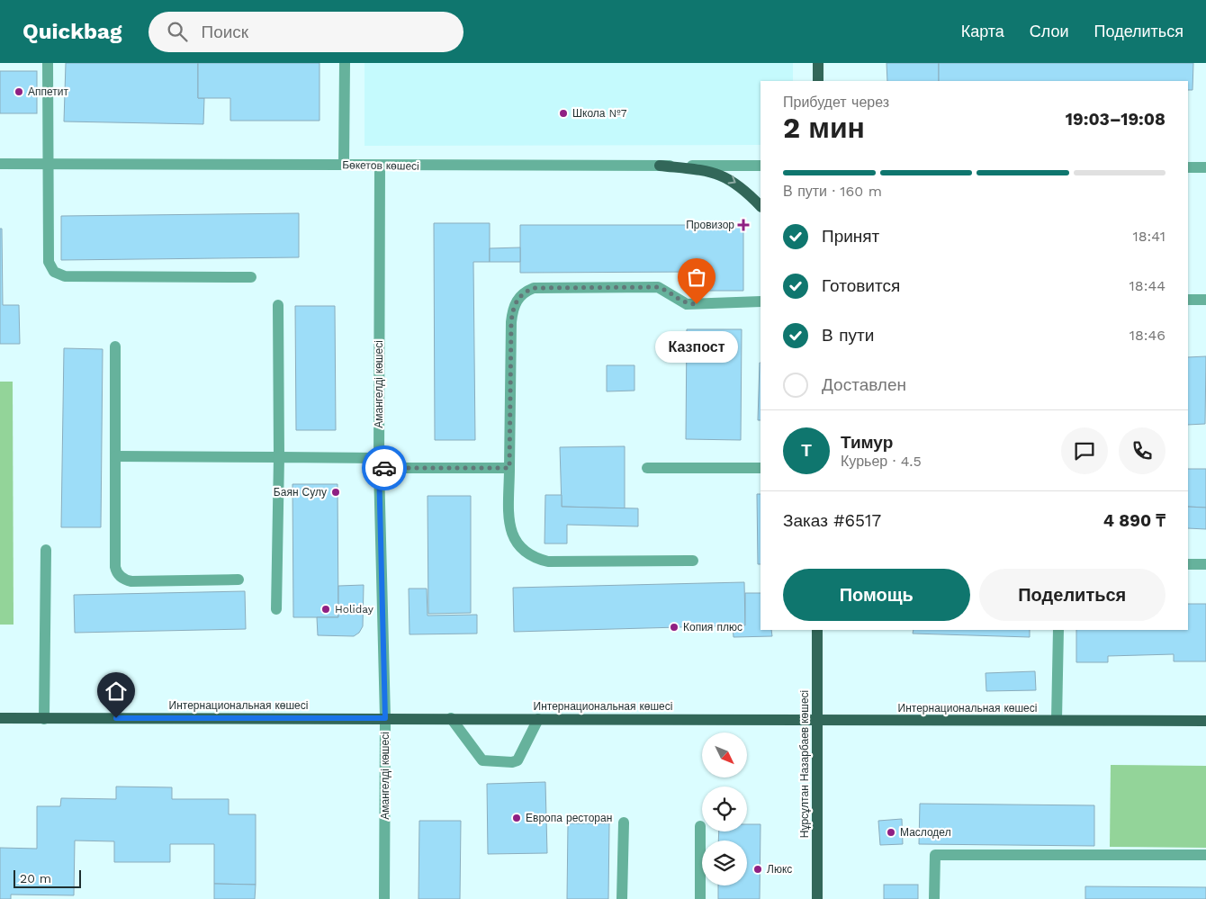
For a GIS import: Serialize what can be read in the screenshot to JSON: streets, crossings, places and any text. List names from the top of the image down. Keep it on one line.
{"streets":{"main road":["Интернациональная көшесі","Нұрсұлтан Назарбаев көшесі"],"street":["Бөкетов көшесі","Амангелді көшесі"]},"crossings":[["Бөкетов көшесі","Амангелді көшесі"],["Амангелді көшесі","Интернациональная көшесі"],["Интернациональная көшесі","Нұрсұлтан Назарбаев көшесі"]],"places":{"other":["Аппетит","Школа №7","Казпост","Баян Сулу","Holiday","Копия плюс","Европа ресторан","Маслодел","Люкс"],"health":["Провизор"]},"scale_bar":"20 m","north":"bottom right","page":{"header":"Quickbag","search":"Поиск","nav":["Карта","Слои","Поделиться"],"heading":["2 мин","Прибудет через","19:03–19:08"],"panel":["Тимур","Курьер · 4.5","Заказ #6517","4 890 ₸"],"bar":"В пути · 160 m","list":[["Принят","18:41"],["Готовится","18:44"],["В пути","18:46"],"Доставлен"],"bubble":"Казпост","round":"Т","buttons":["Помощь","Поделиться"],"scale":"20 m"}}
